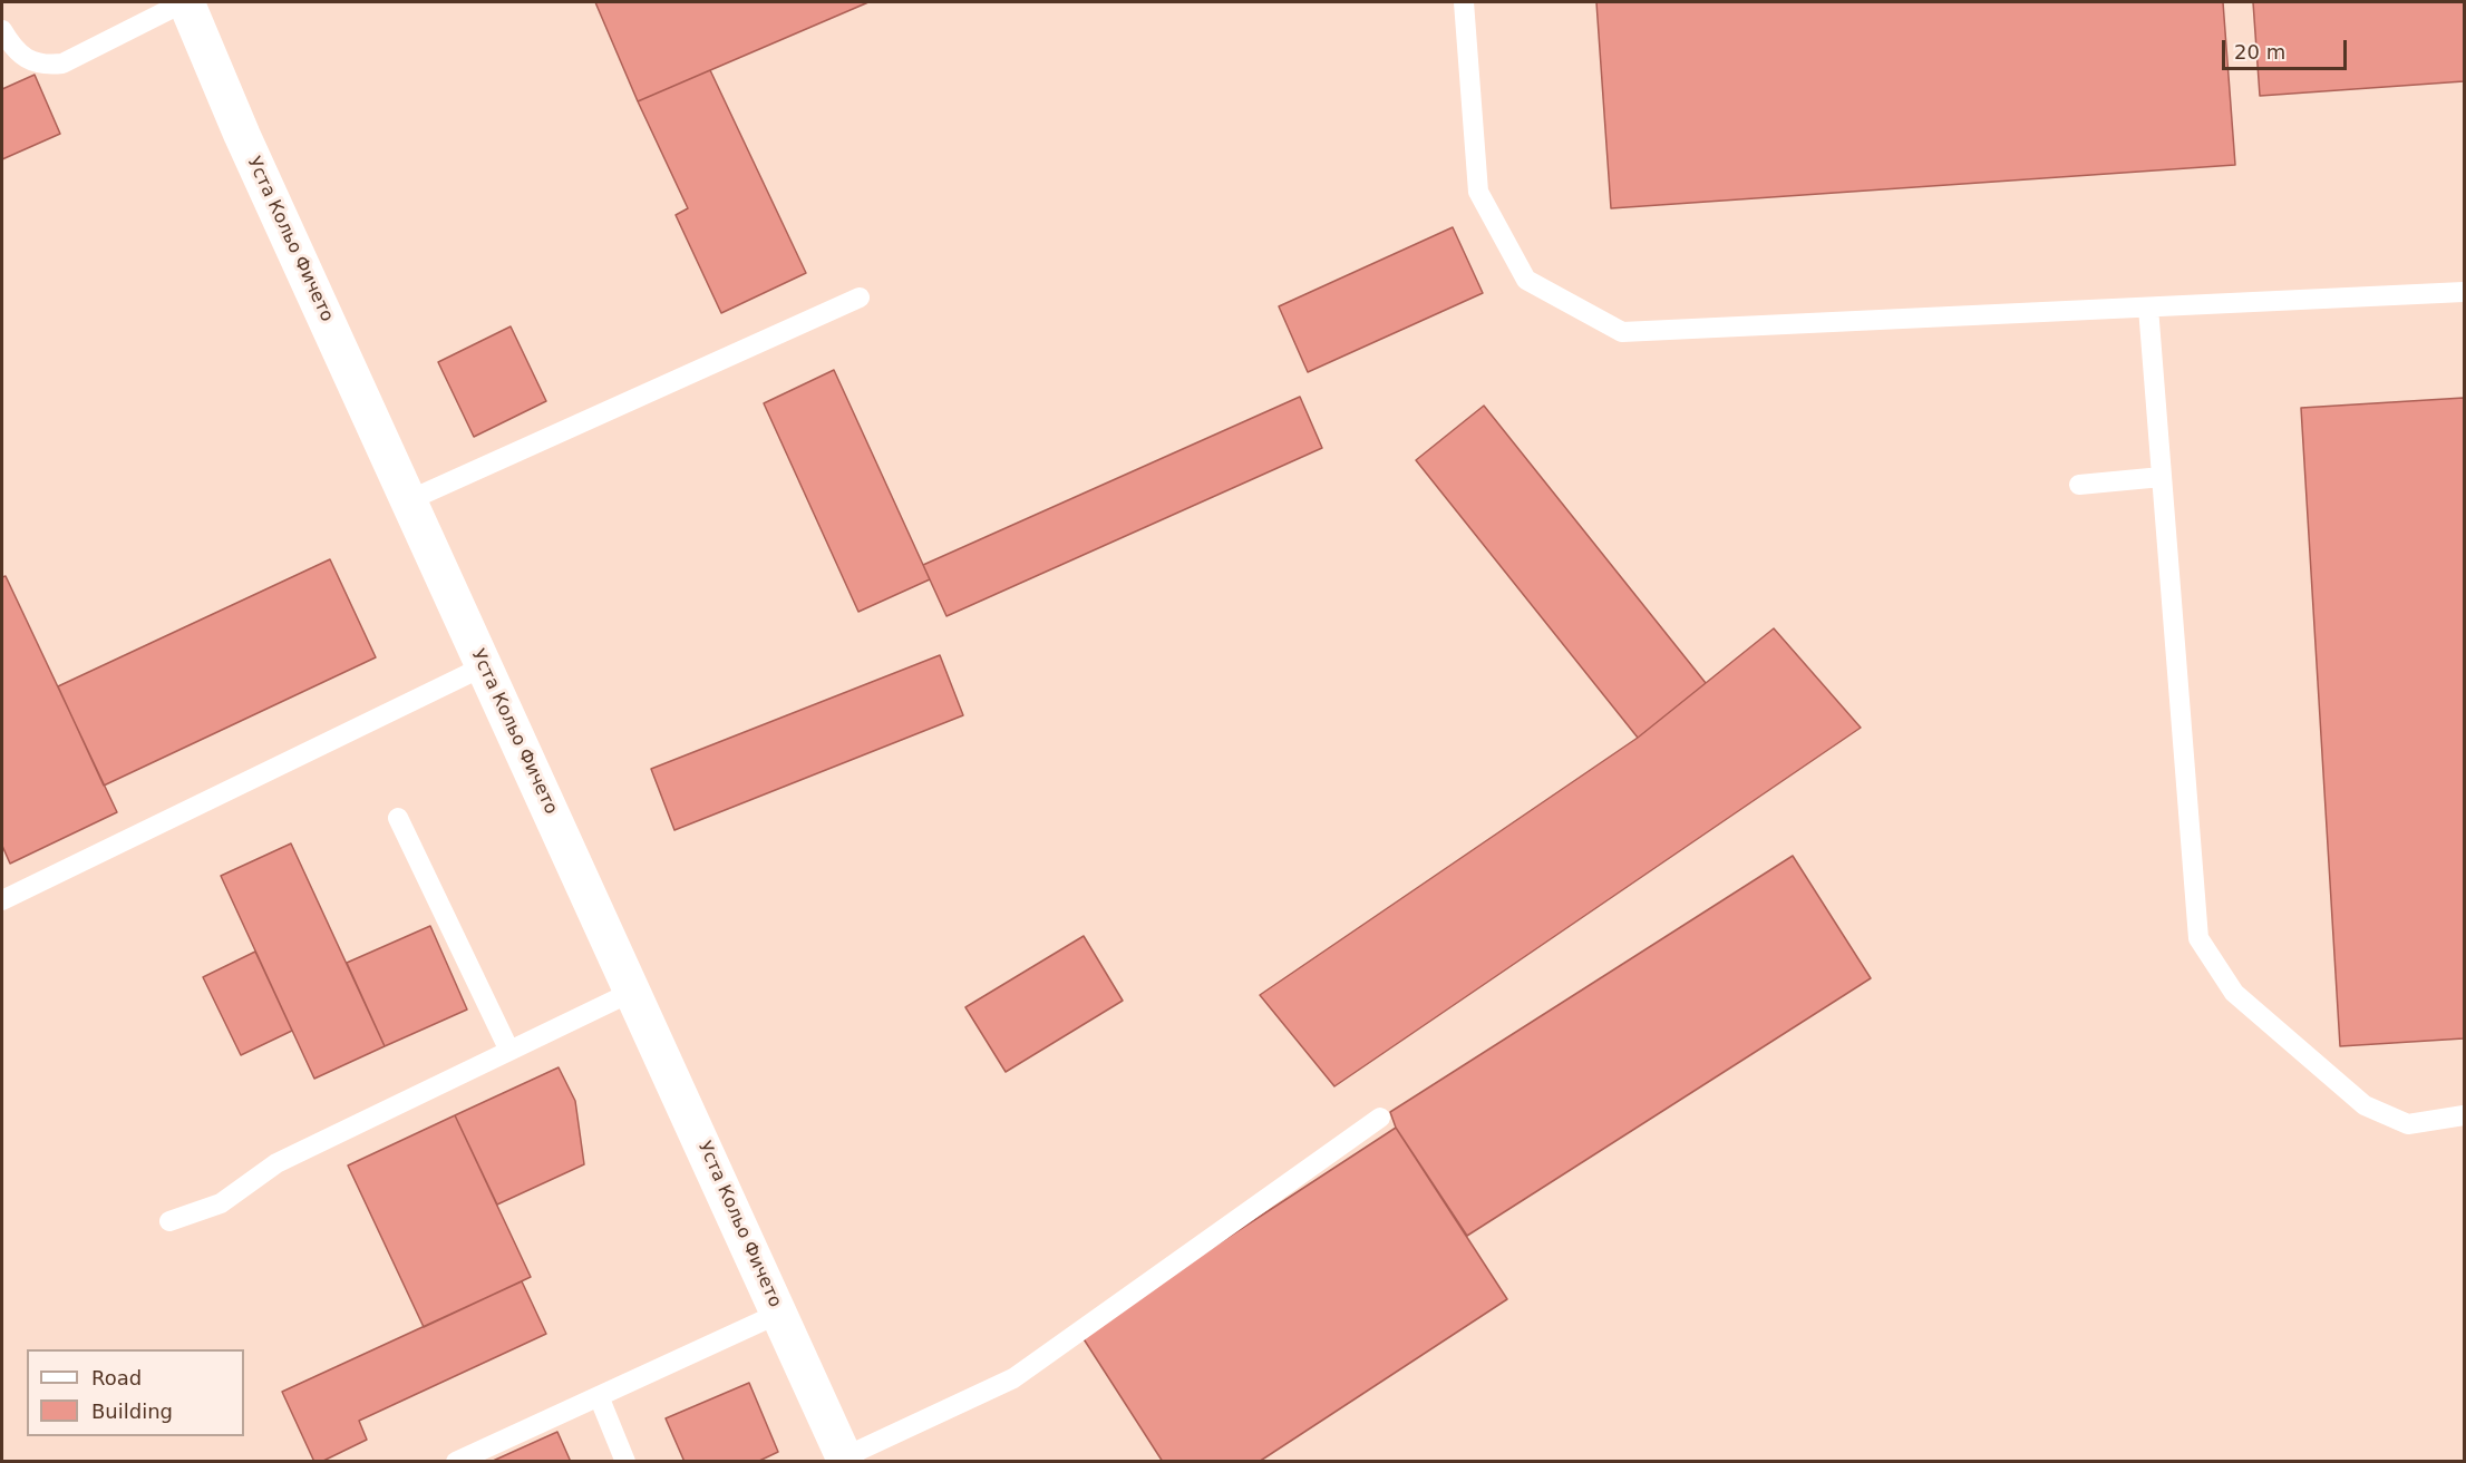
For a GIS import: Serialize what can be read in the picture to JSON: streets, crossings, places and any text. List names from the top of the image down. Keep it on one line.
{"streets":{"street":["Уста Кольо Фичето"]},"legend":["Road","Building"],"scale_bar":"20 m"}
